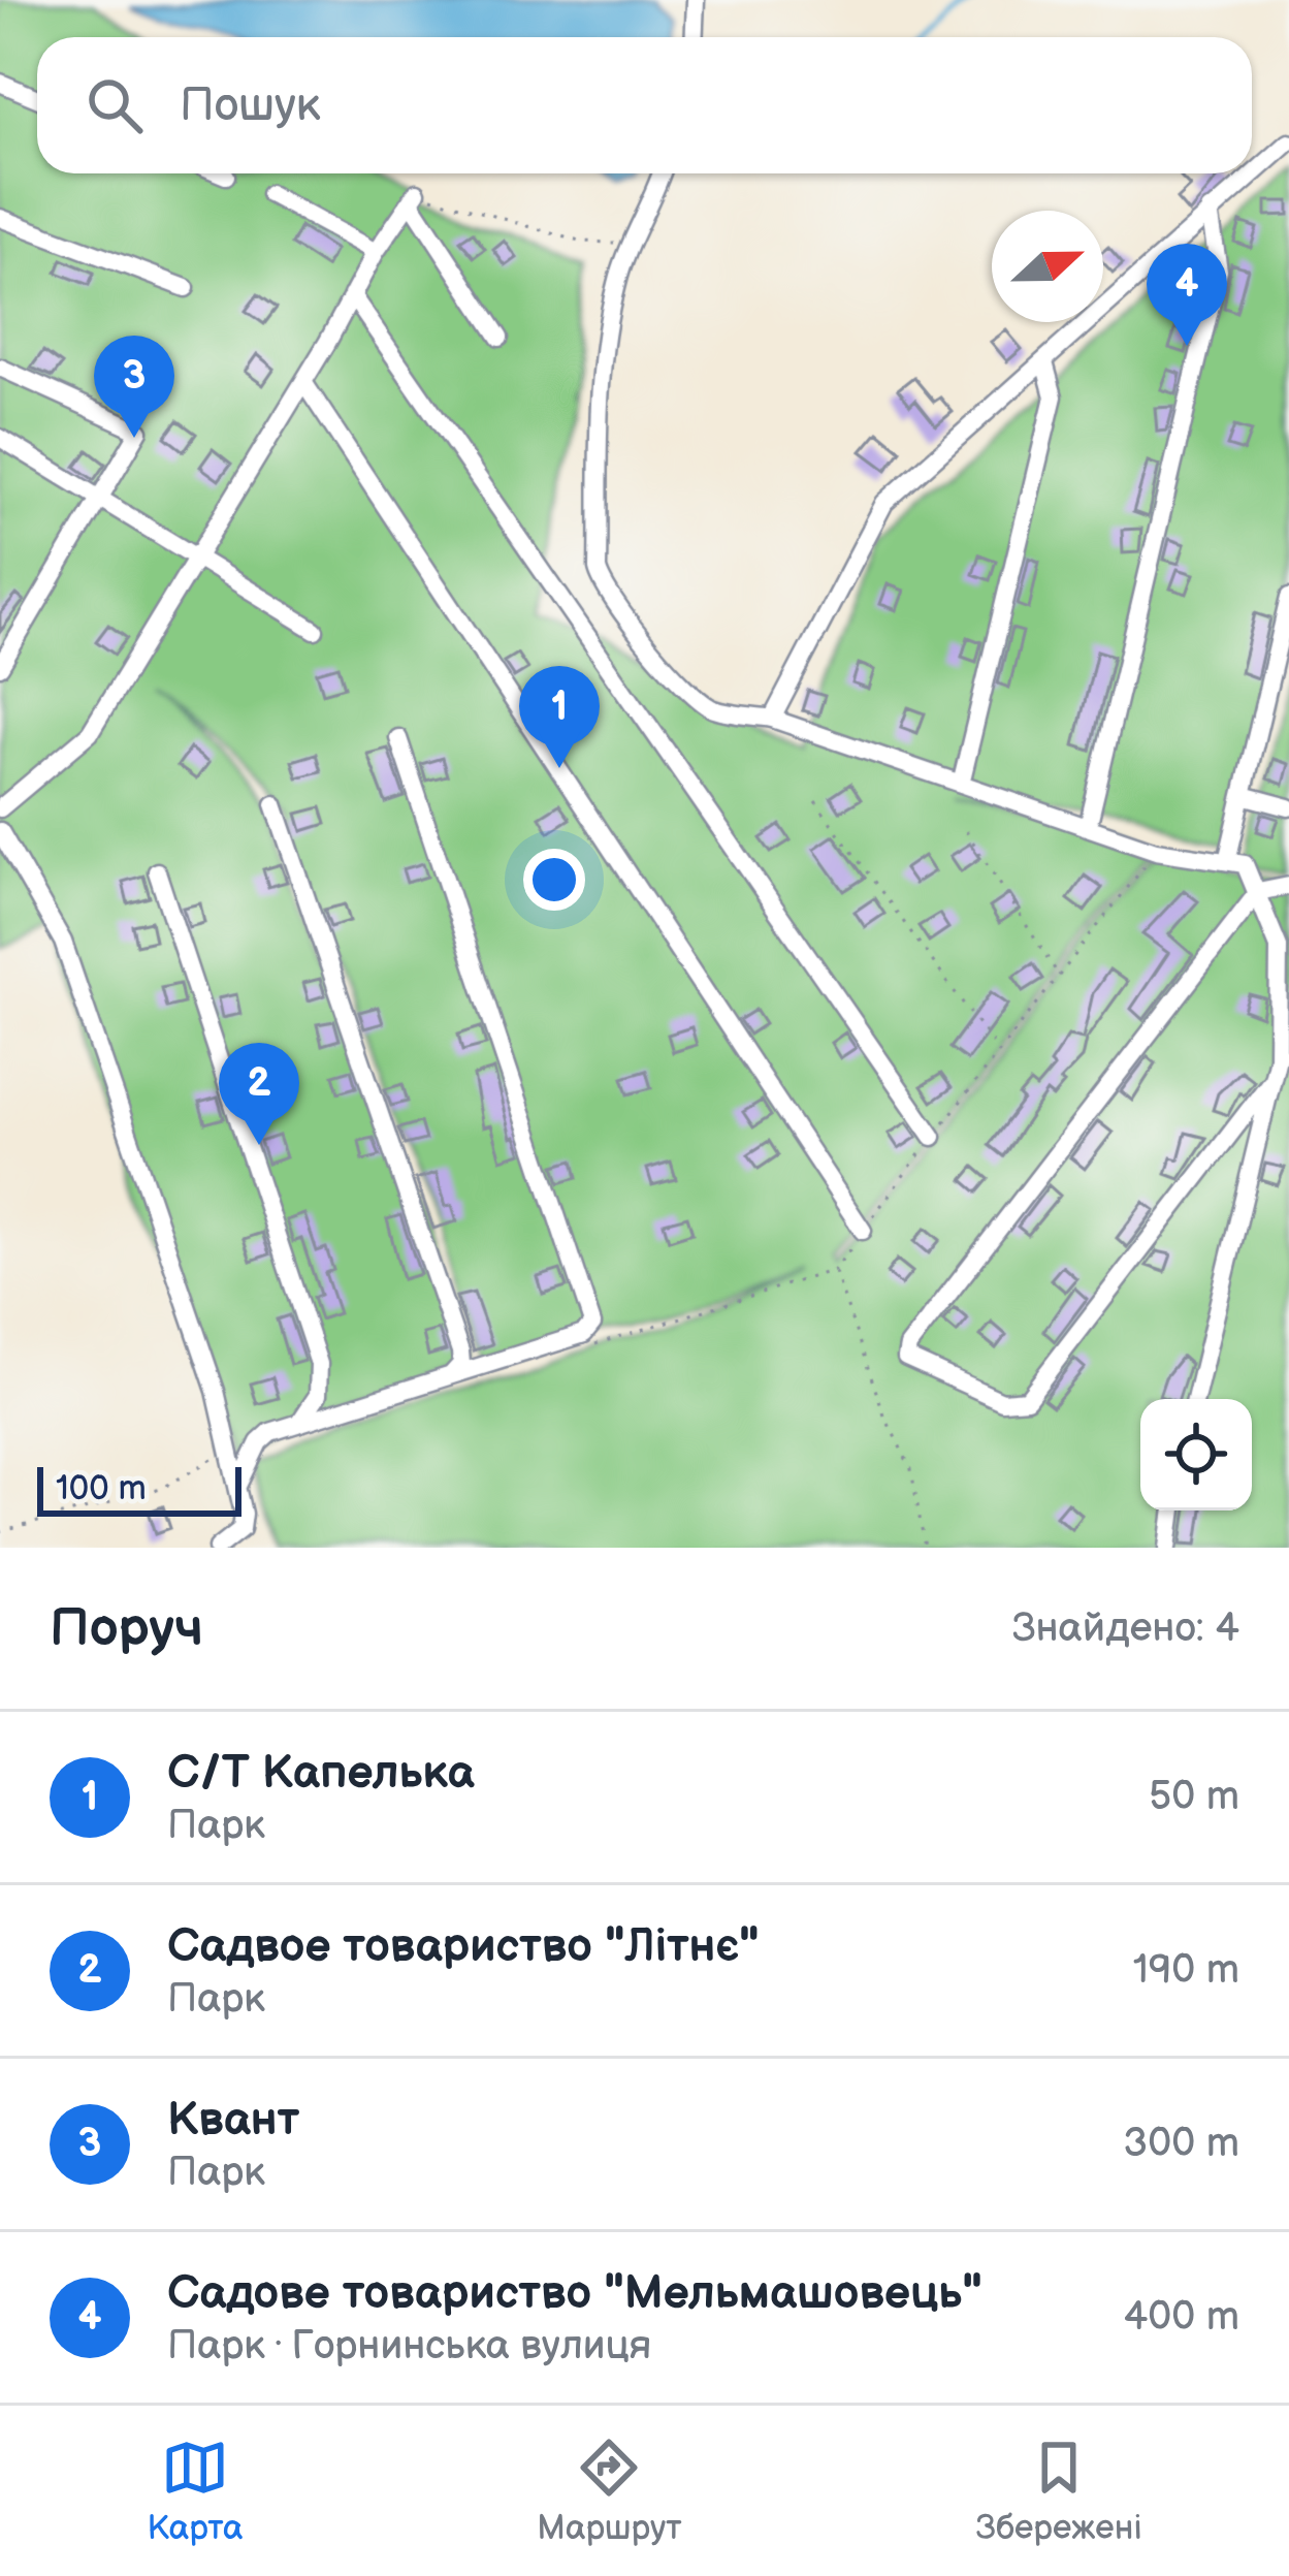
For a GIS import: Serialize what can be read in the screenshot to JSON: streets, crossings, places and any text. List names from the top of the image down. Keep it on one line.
{"scale_bar":"100 m","north":"right","page":{"search":"Пошук","pins":["4","3","1","2"],"scale":"100 m","heading":["Поруч","Знайдено: 4"],"list":[{"mark":"1","name":"С/Т Капелька","note":"Парк","value":"50 m"},{"mark":"2","name":"Садвое товариство \"Літнє\"","note":"Парк","value":"190 m"},{"mark":"3","name":"Квант","note":"Парк","value":"300 m"},{"mark":"4","name":"Садове товариство \"Мельмашовець\"","note":"Парк · Горнинська вулиця","value":"400 m"}],"nav":["Карта","Маршрут","Збережені"]}}
